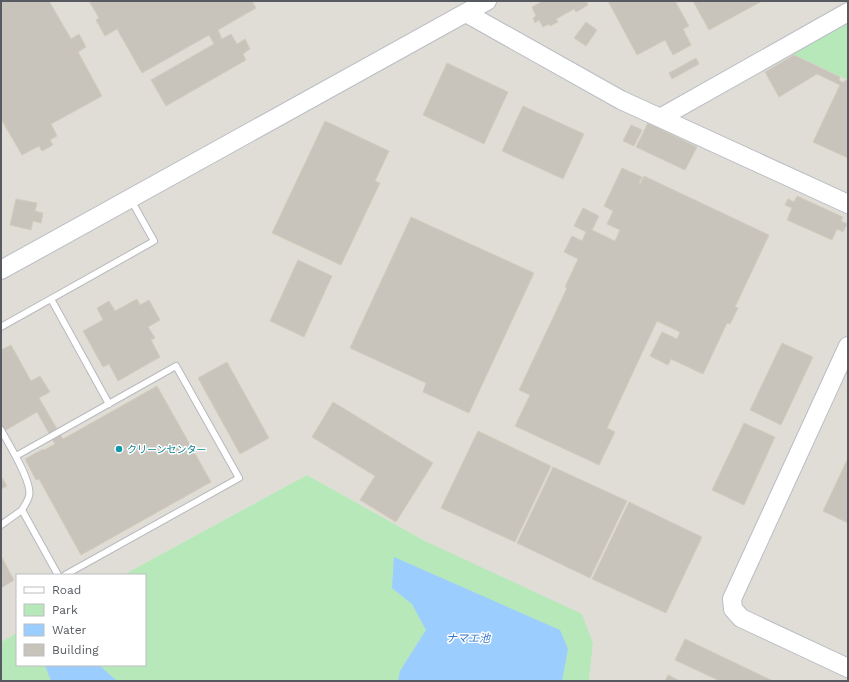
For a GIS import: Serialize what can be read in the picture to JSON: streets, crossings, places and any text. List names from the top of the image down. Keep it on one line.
{"water":["ナマエ池"],"places":["クリーンセンター"],"legend":["Road","Park","Water","Building"]}
